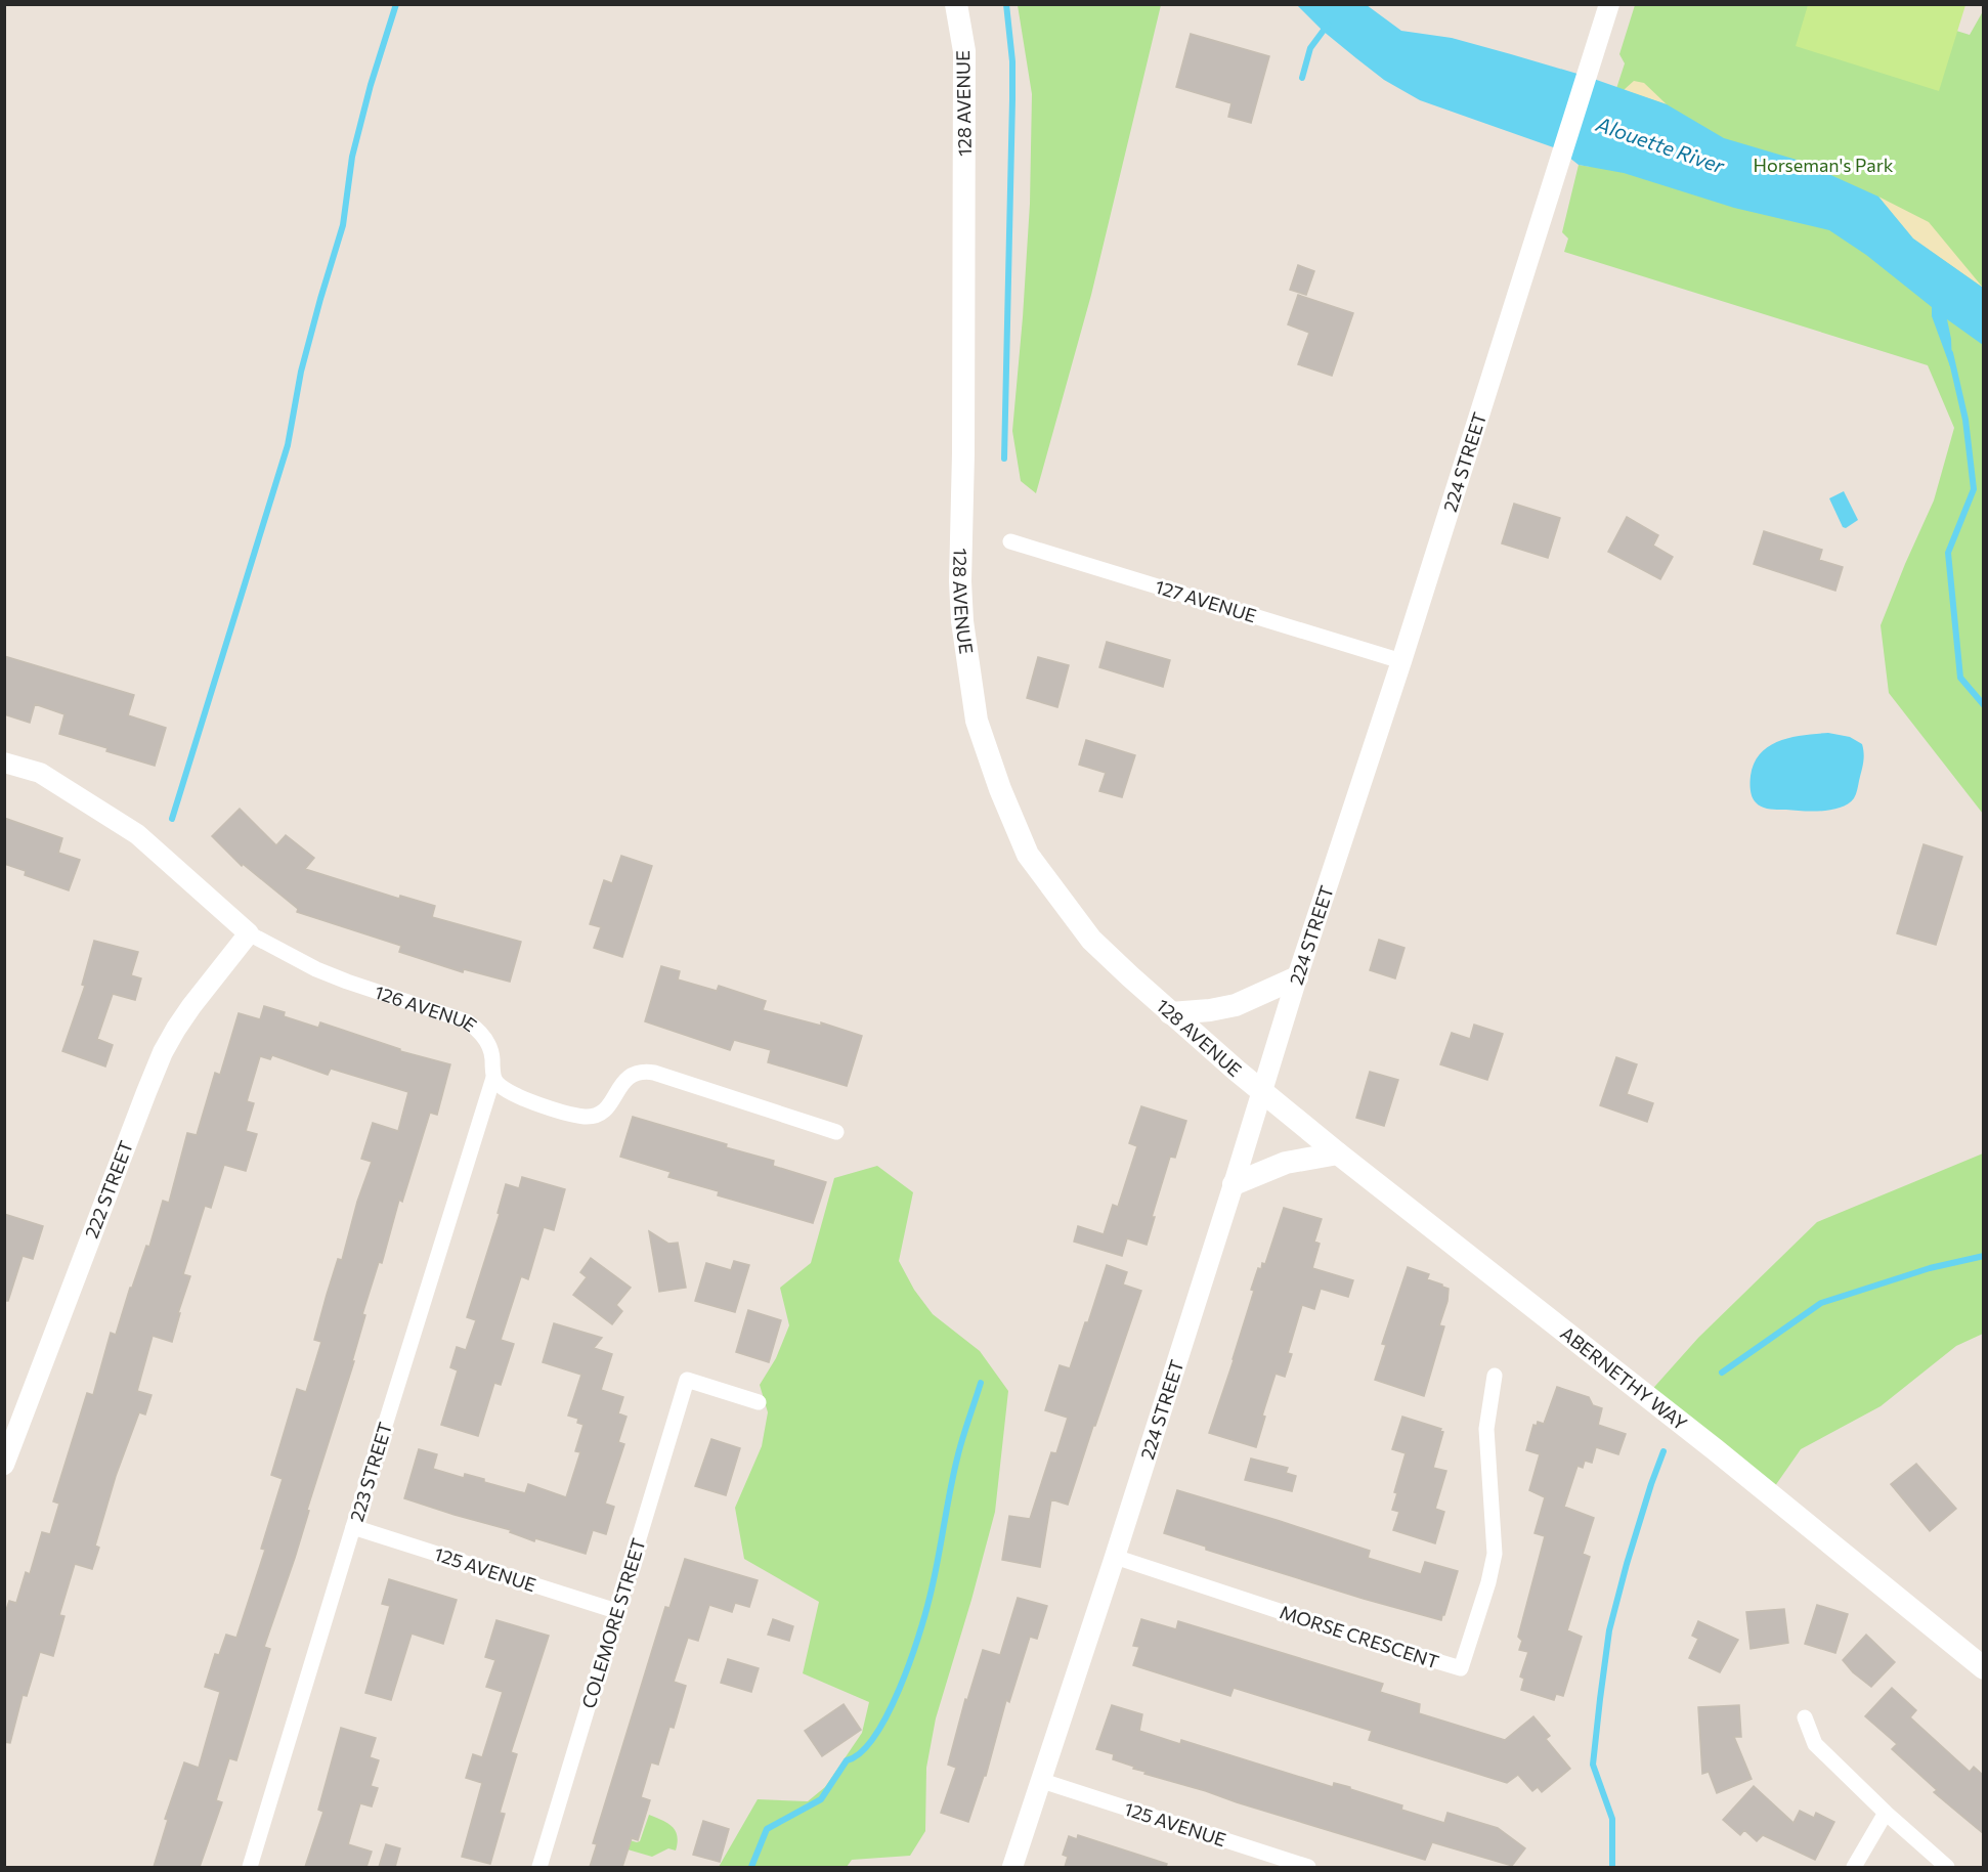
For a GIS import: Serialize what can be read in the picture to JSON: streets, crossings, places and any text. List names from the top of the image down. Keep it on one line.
{"streets":{"main road":["128 AVENUE","ABERNETHY WAY"],"street":["224 STREET","127 AVENUE","126 AVENUE","222 STREET","223 STREET","125 AVENUE","COLEMORE STREET","MORSE CRESCENT"]},"crossings":[["128 AVENUE","224 STREET"],["128 AVENUE","ABERNETHY WAY"],["224 STREET","127 AVENUE"],["224 STREET","ABERNETHY WAY"],["224 STREET","125 AVENUE"],["224 STREET","MORSE CRESCENT"],["126 AVENUE","222 STREET"],["126 AVENUE","223 STREET"],["223 STREET","125 AVENUE"],["125 AVENUE","COLEMORE STREET"]],"water":["Alouette River"],"parks":["Horseman's Park"]}
